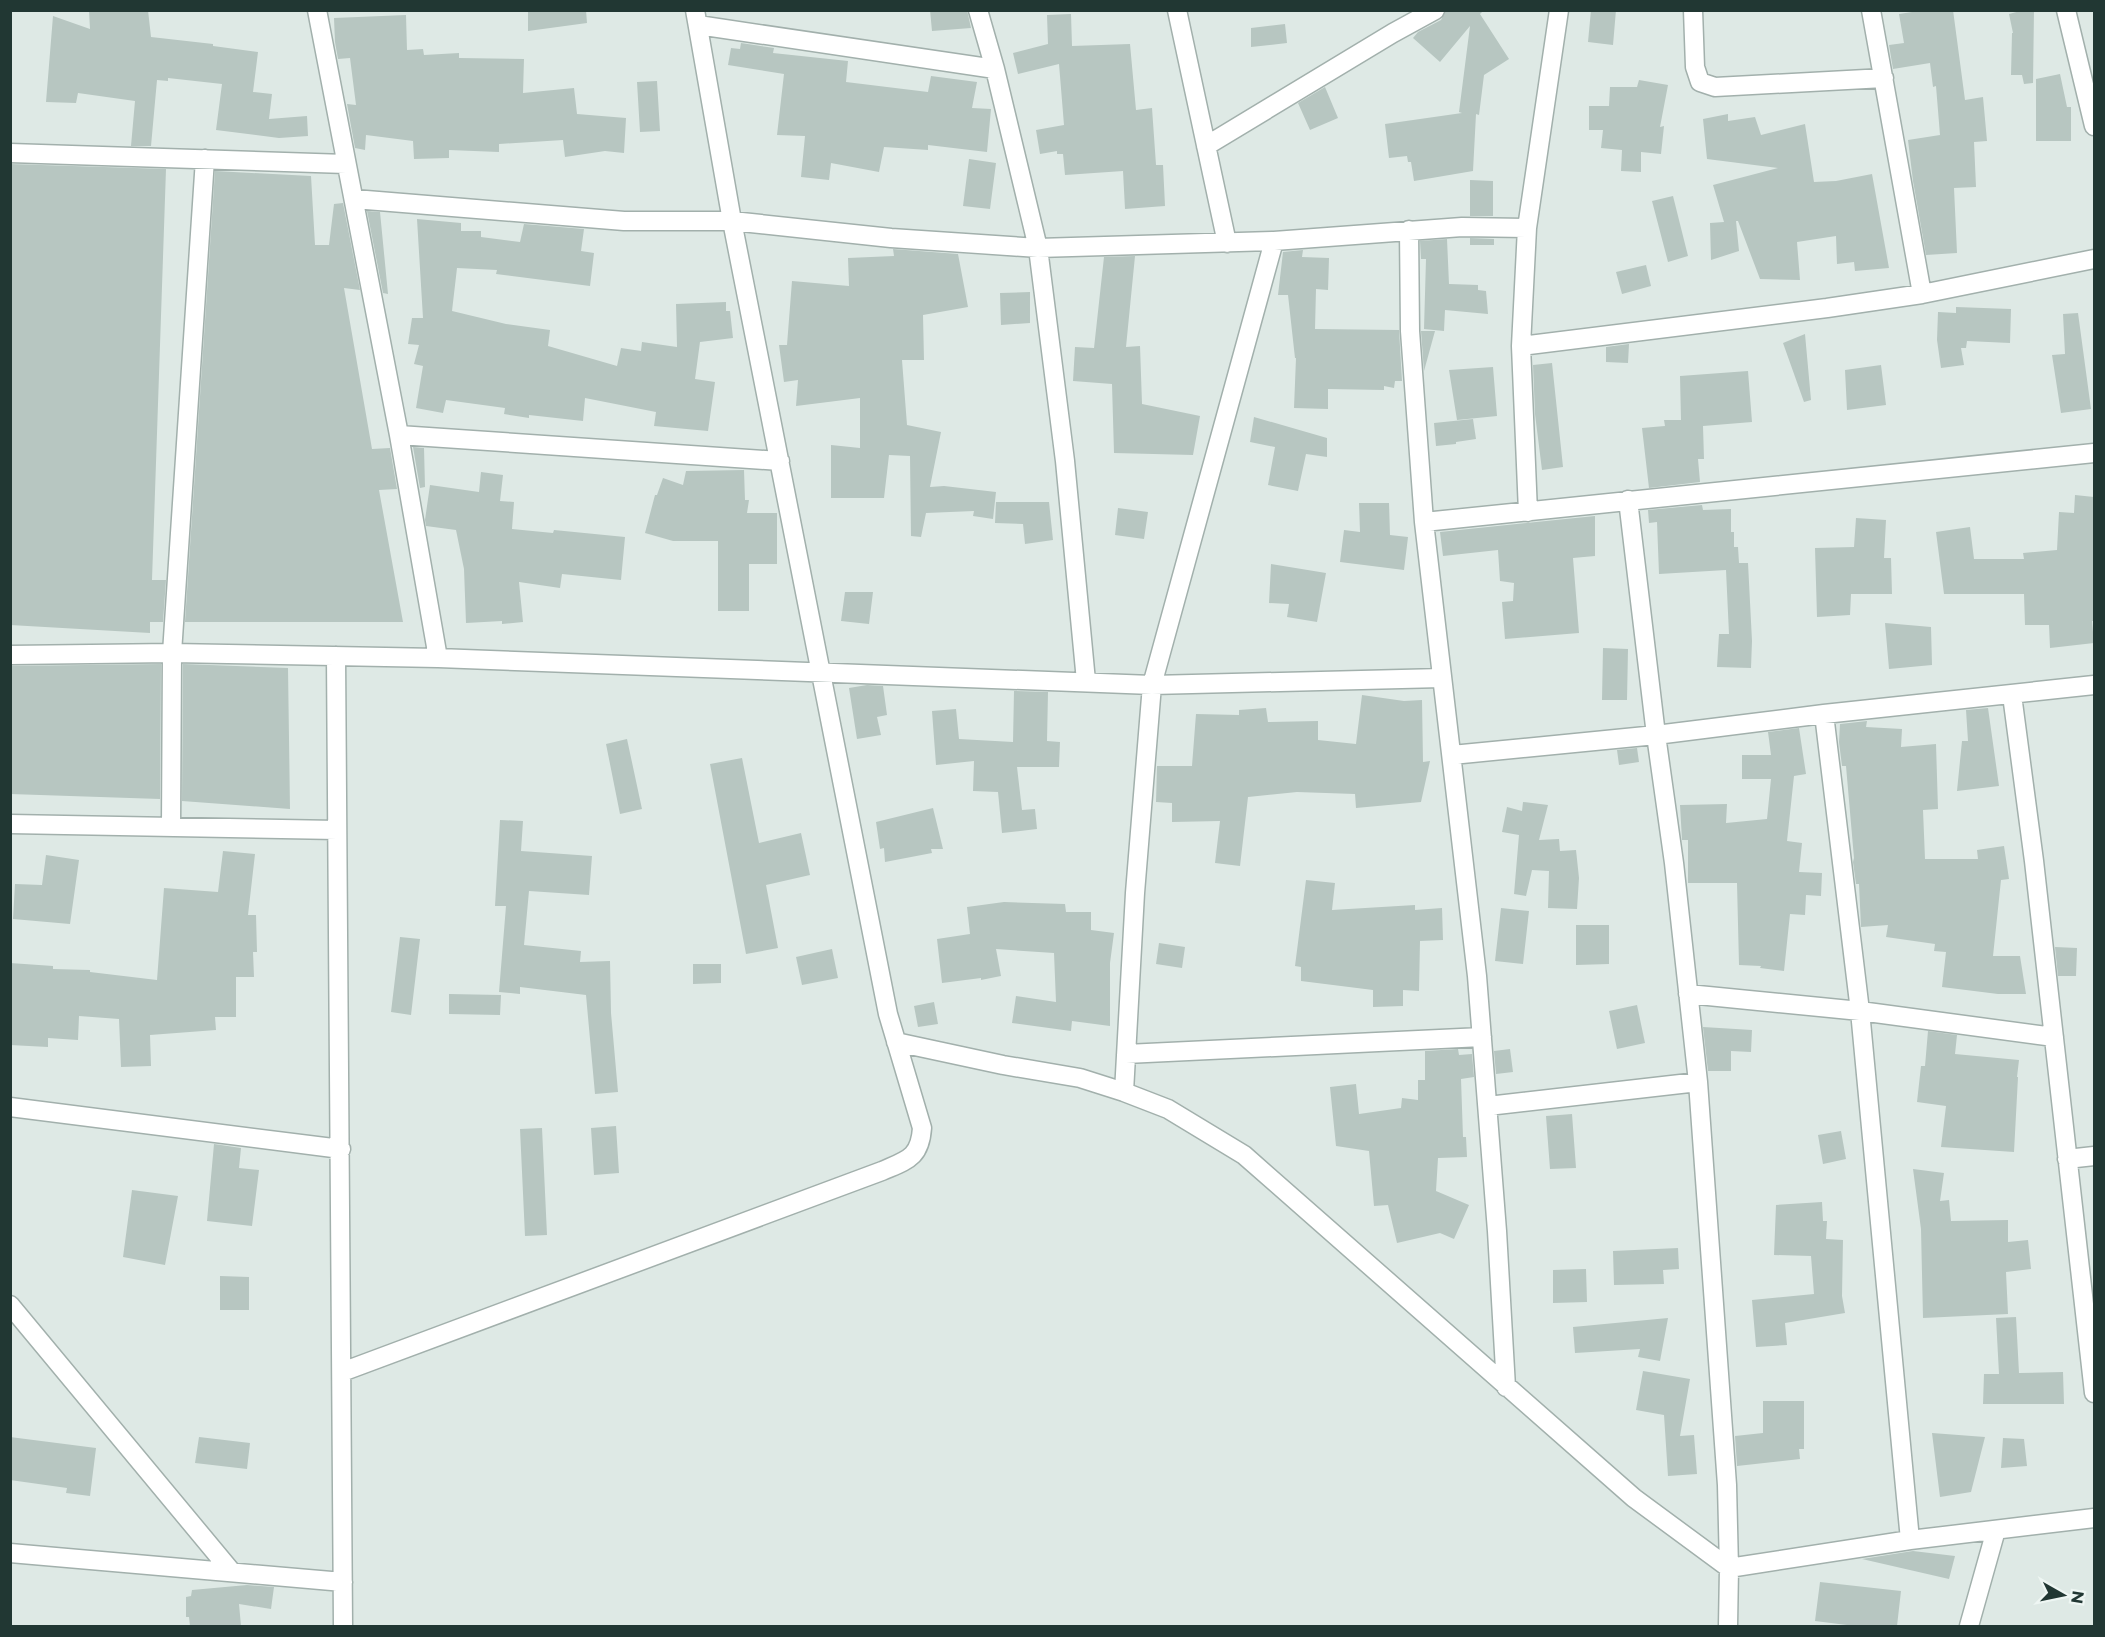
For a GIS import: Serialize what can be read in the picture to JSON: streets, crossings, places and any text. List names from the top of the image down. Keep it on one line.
{"north":"right"}
